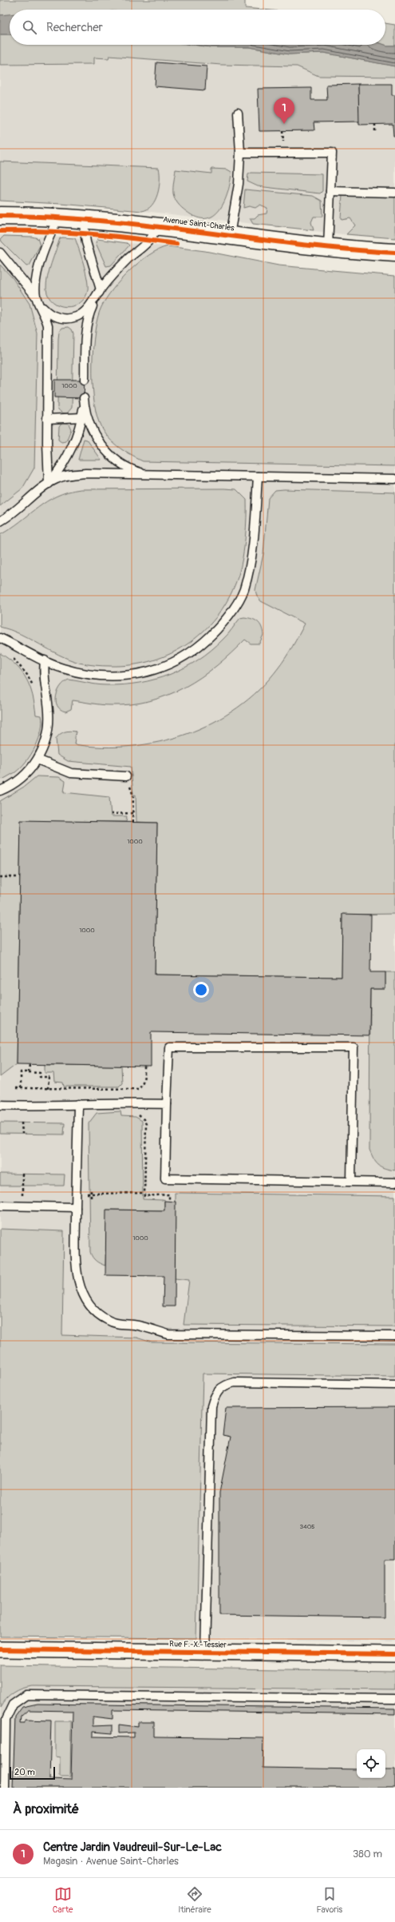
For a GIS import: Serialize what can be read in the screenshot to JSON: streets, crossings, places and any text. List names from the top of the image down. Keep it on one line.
{"streets":{"street":["Avenue Saint-Charles","Rue F.-X.-Tessier"]},"house_numbers":["1000","1000","1000","1000","3405"],"scale_bar":"20 m","page":{"search":"Rechercher","pins":"1","scale":"20 m","heading":"À proximité","list":[{"mark":"1","name":"Centre Jardin Vaudreuil-Sur-Le-Lac","note":"Magasin · Avenue Saint-Charles","value":"380 m"}],"nav":["Carte","Itinéraire","Favoris"]}}
